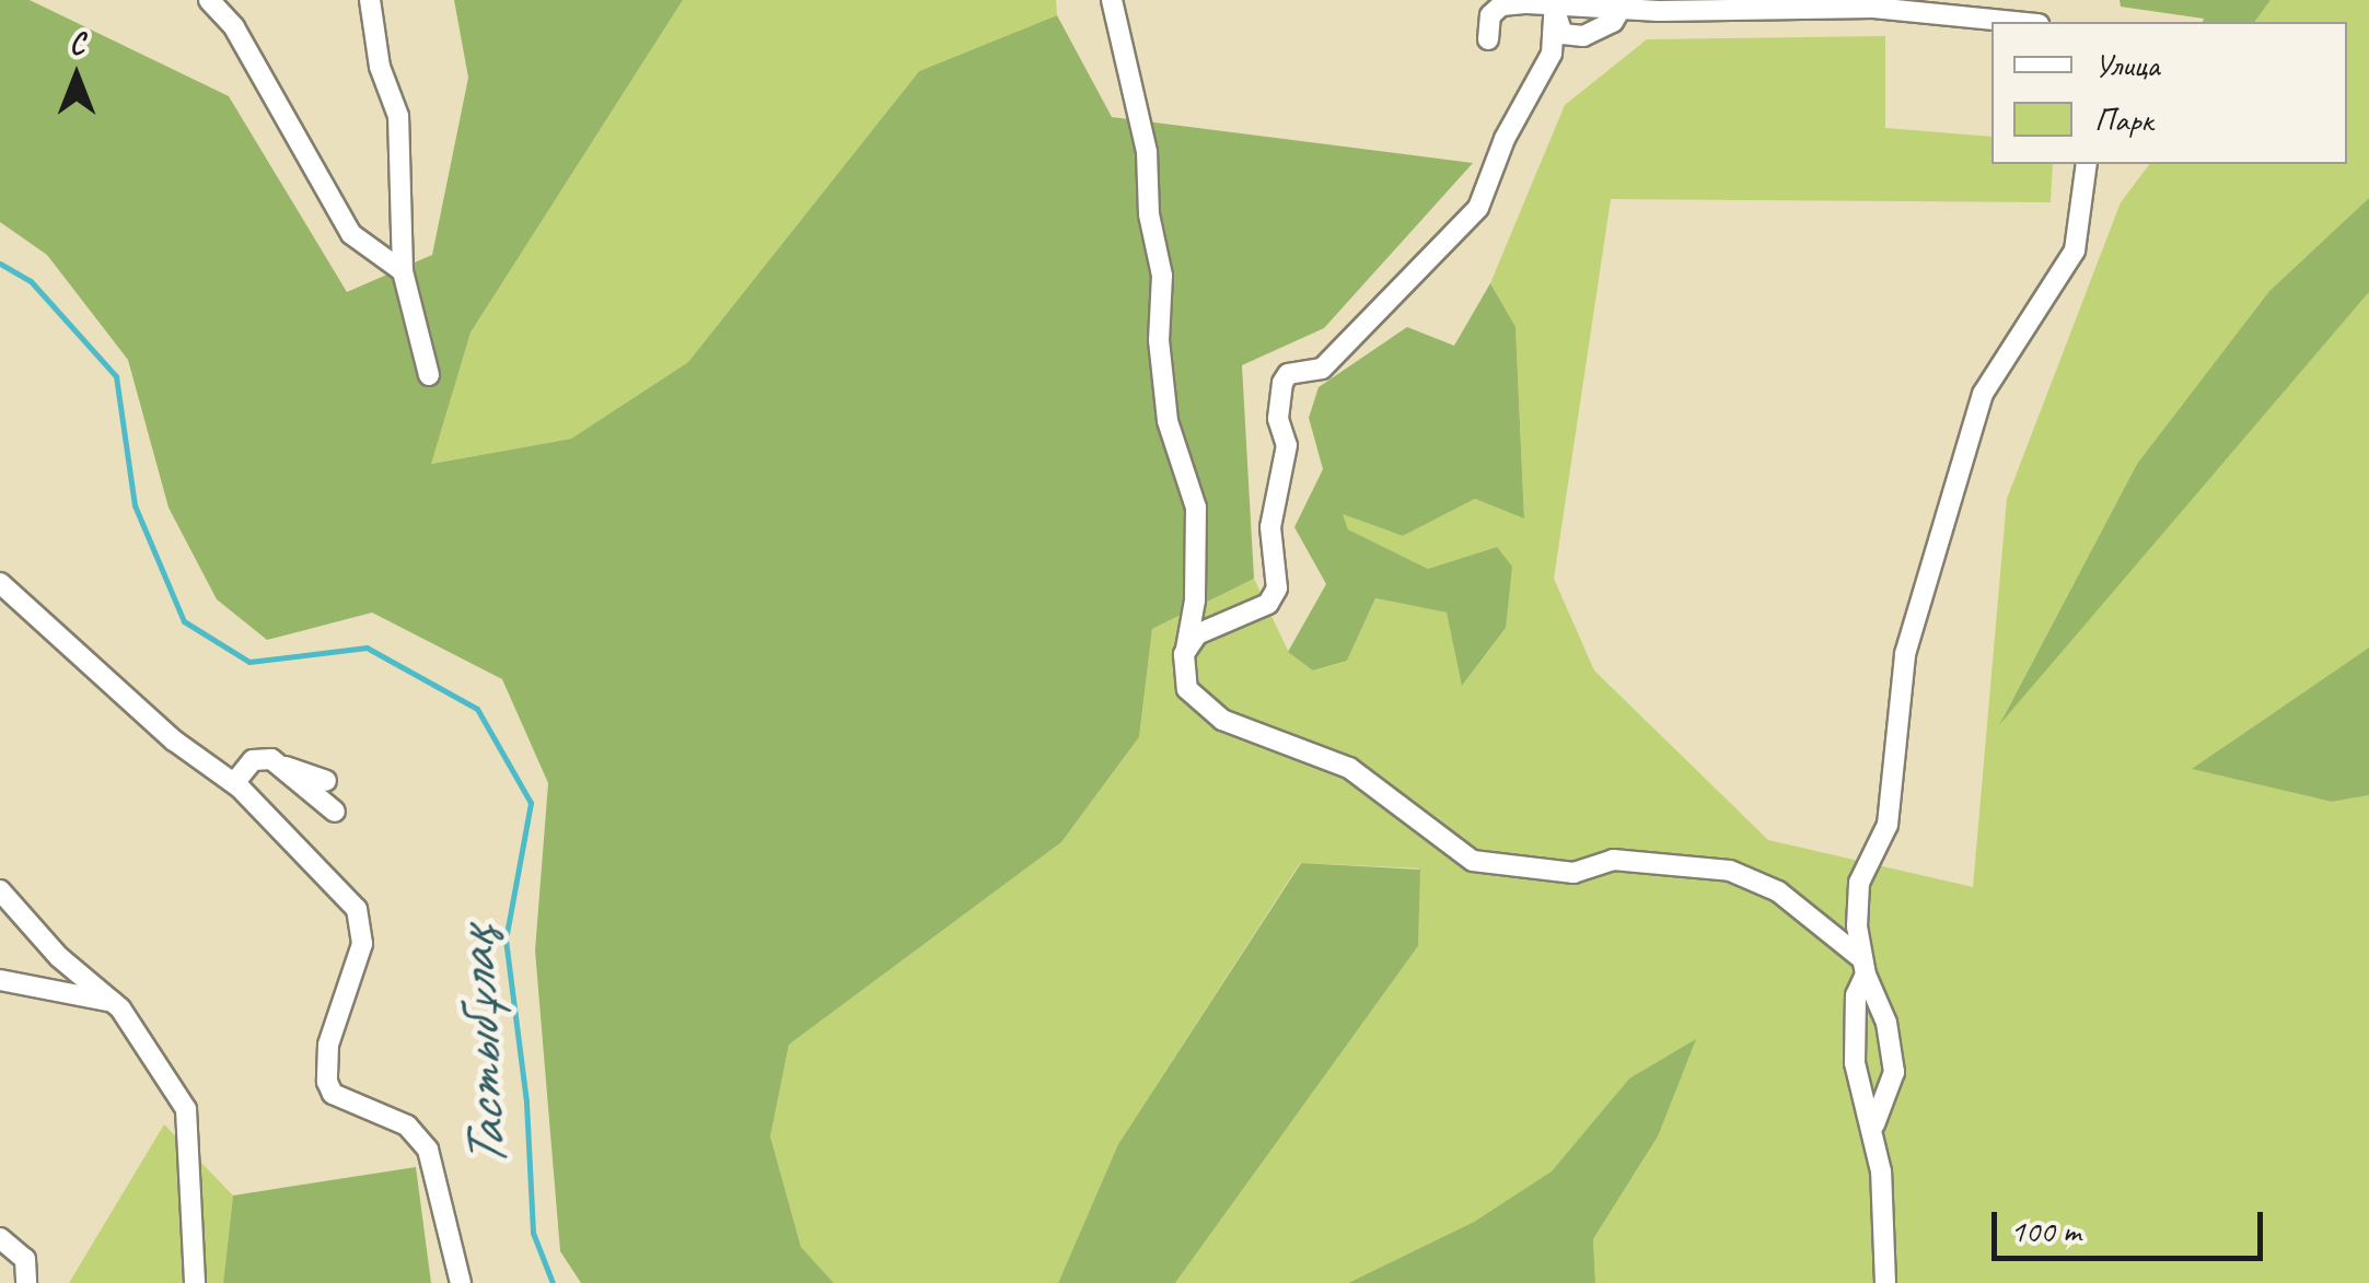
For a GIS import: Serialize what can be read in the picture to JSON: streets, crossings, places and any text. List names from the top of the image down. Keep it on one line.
{"water":["Тастыбұлақ"],"legend":["Улица","Парк"],"scale_bar":"100 m","north":"top"}
